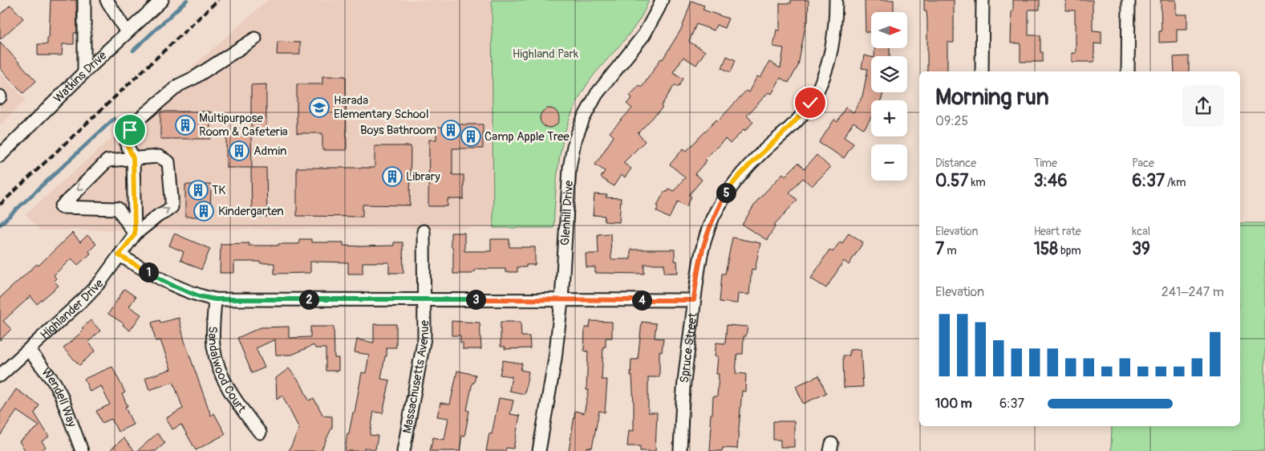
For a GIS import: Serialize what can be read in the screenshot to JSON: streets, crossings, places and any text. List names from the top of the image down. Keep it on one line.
{"streets":{"street":["Watkins Drive","Glenhill Drive","Highlander Drive","Spruce Street","Sandalwood Court","Massachusetts Avenue","Wendell Way"]},"crossings":[["Highlander Drive","Wendell Way"]],"parks":["Highland Park"],"places":{"school or university":["Harada Elementary School"],"building":["Multipurpose Room & Cafeteria","Boys Bathroom","Camp Apple Tree","Admin","Library","TK","Kindergarten"]},"north":"right","page":{"map_buttons":["+","−"],"heading":["Morning run","09:25"],"stats":[["Distance","0.57 km"],["Time","3:46"],["Pace","6:37 /km"],["Elevation","7 m"],["Heart rate","158 bpm"],["kcal","39"]],"pins":["5","1","2","3","4"],"chart":["Elevation","241–247 m"],"list":[{"name":"100 m","note":"6:37"}]}}
